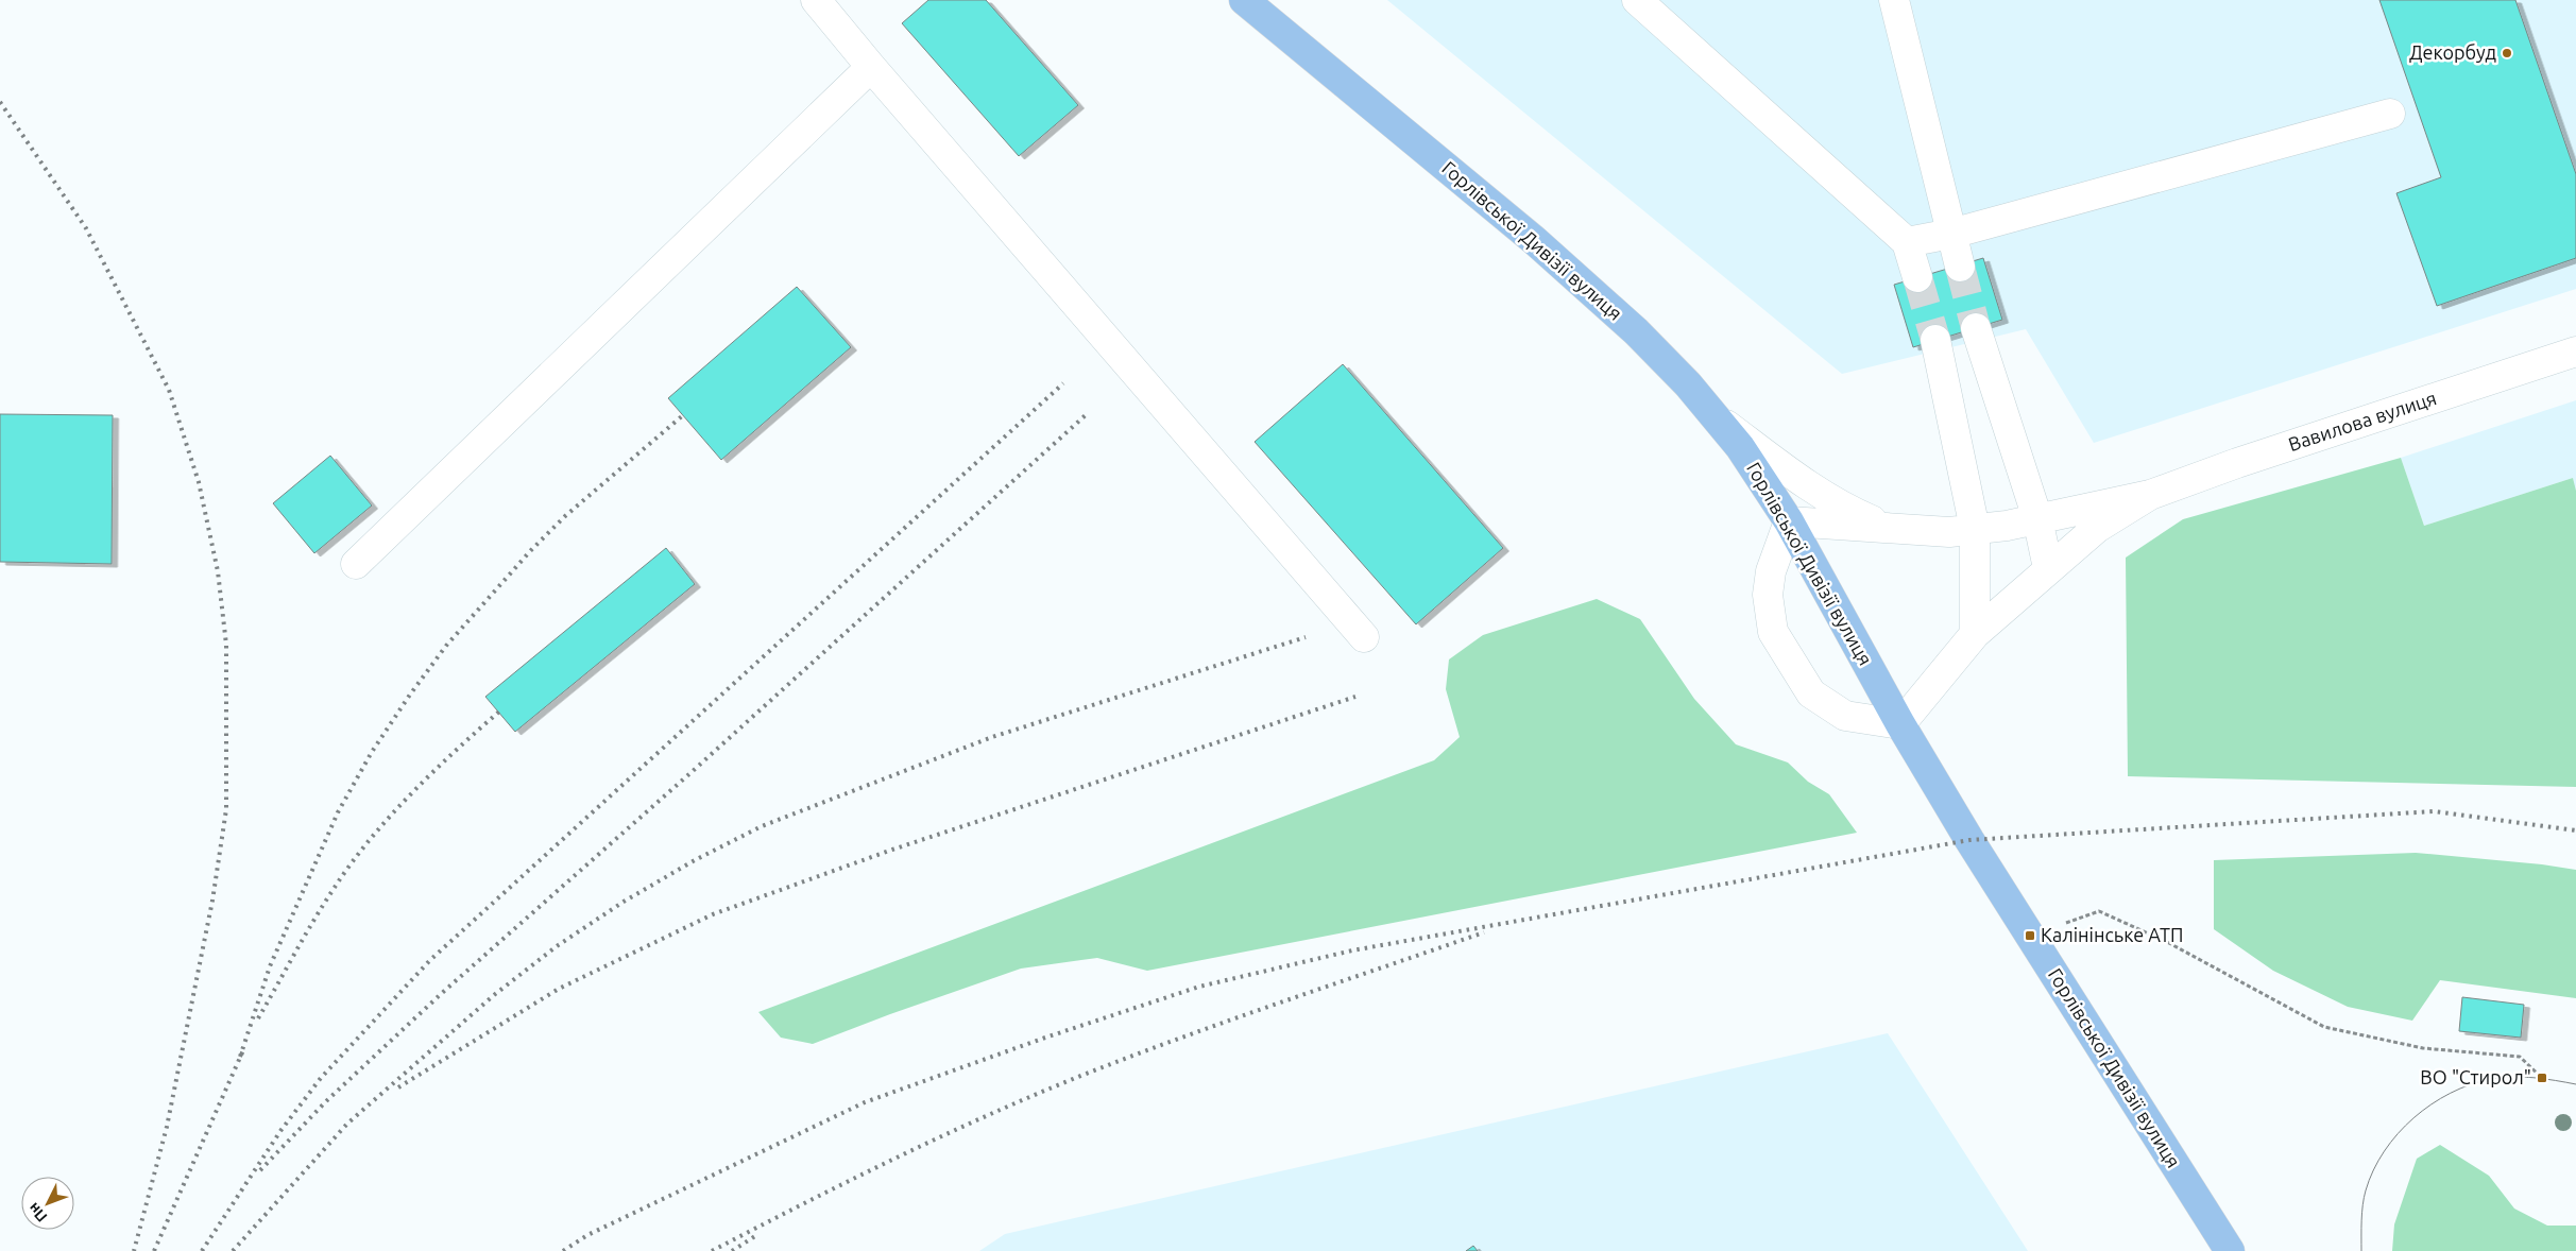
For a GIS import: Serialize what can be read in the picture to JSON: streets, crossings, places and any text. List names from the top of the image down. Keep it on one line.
{"streets":{"main road":["Горлівської Дивізії вулиця"],"street":["Вавилова вулиця"]},"places":{"other":["Декорбуд"],"transit":["Калінінське АТП","ВО \"Стирол\""]},"north":"bottom left"}
